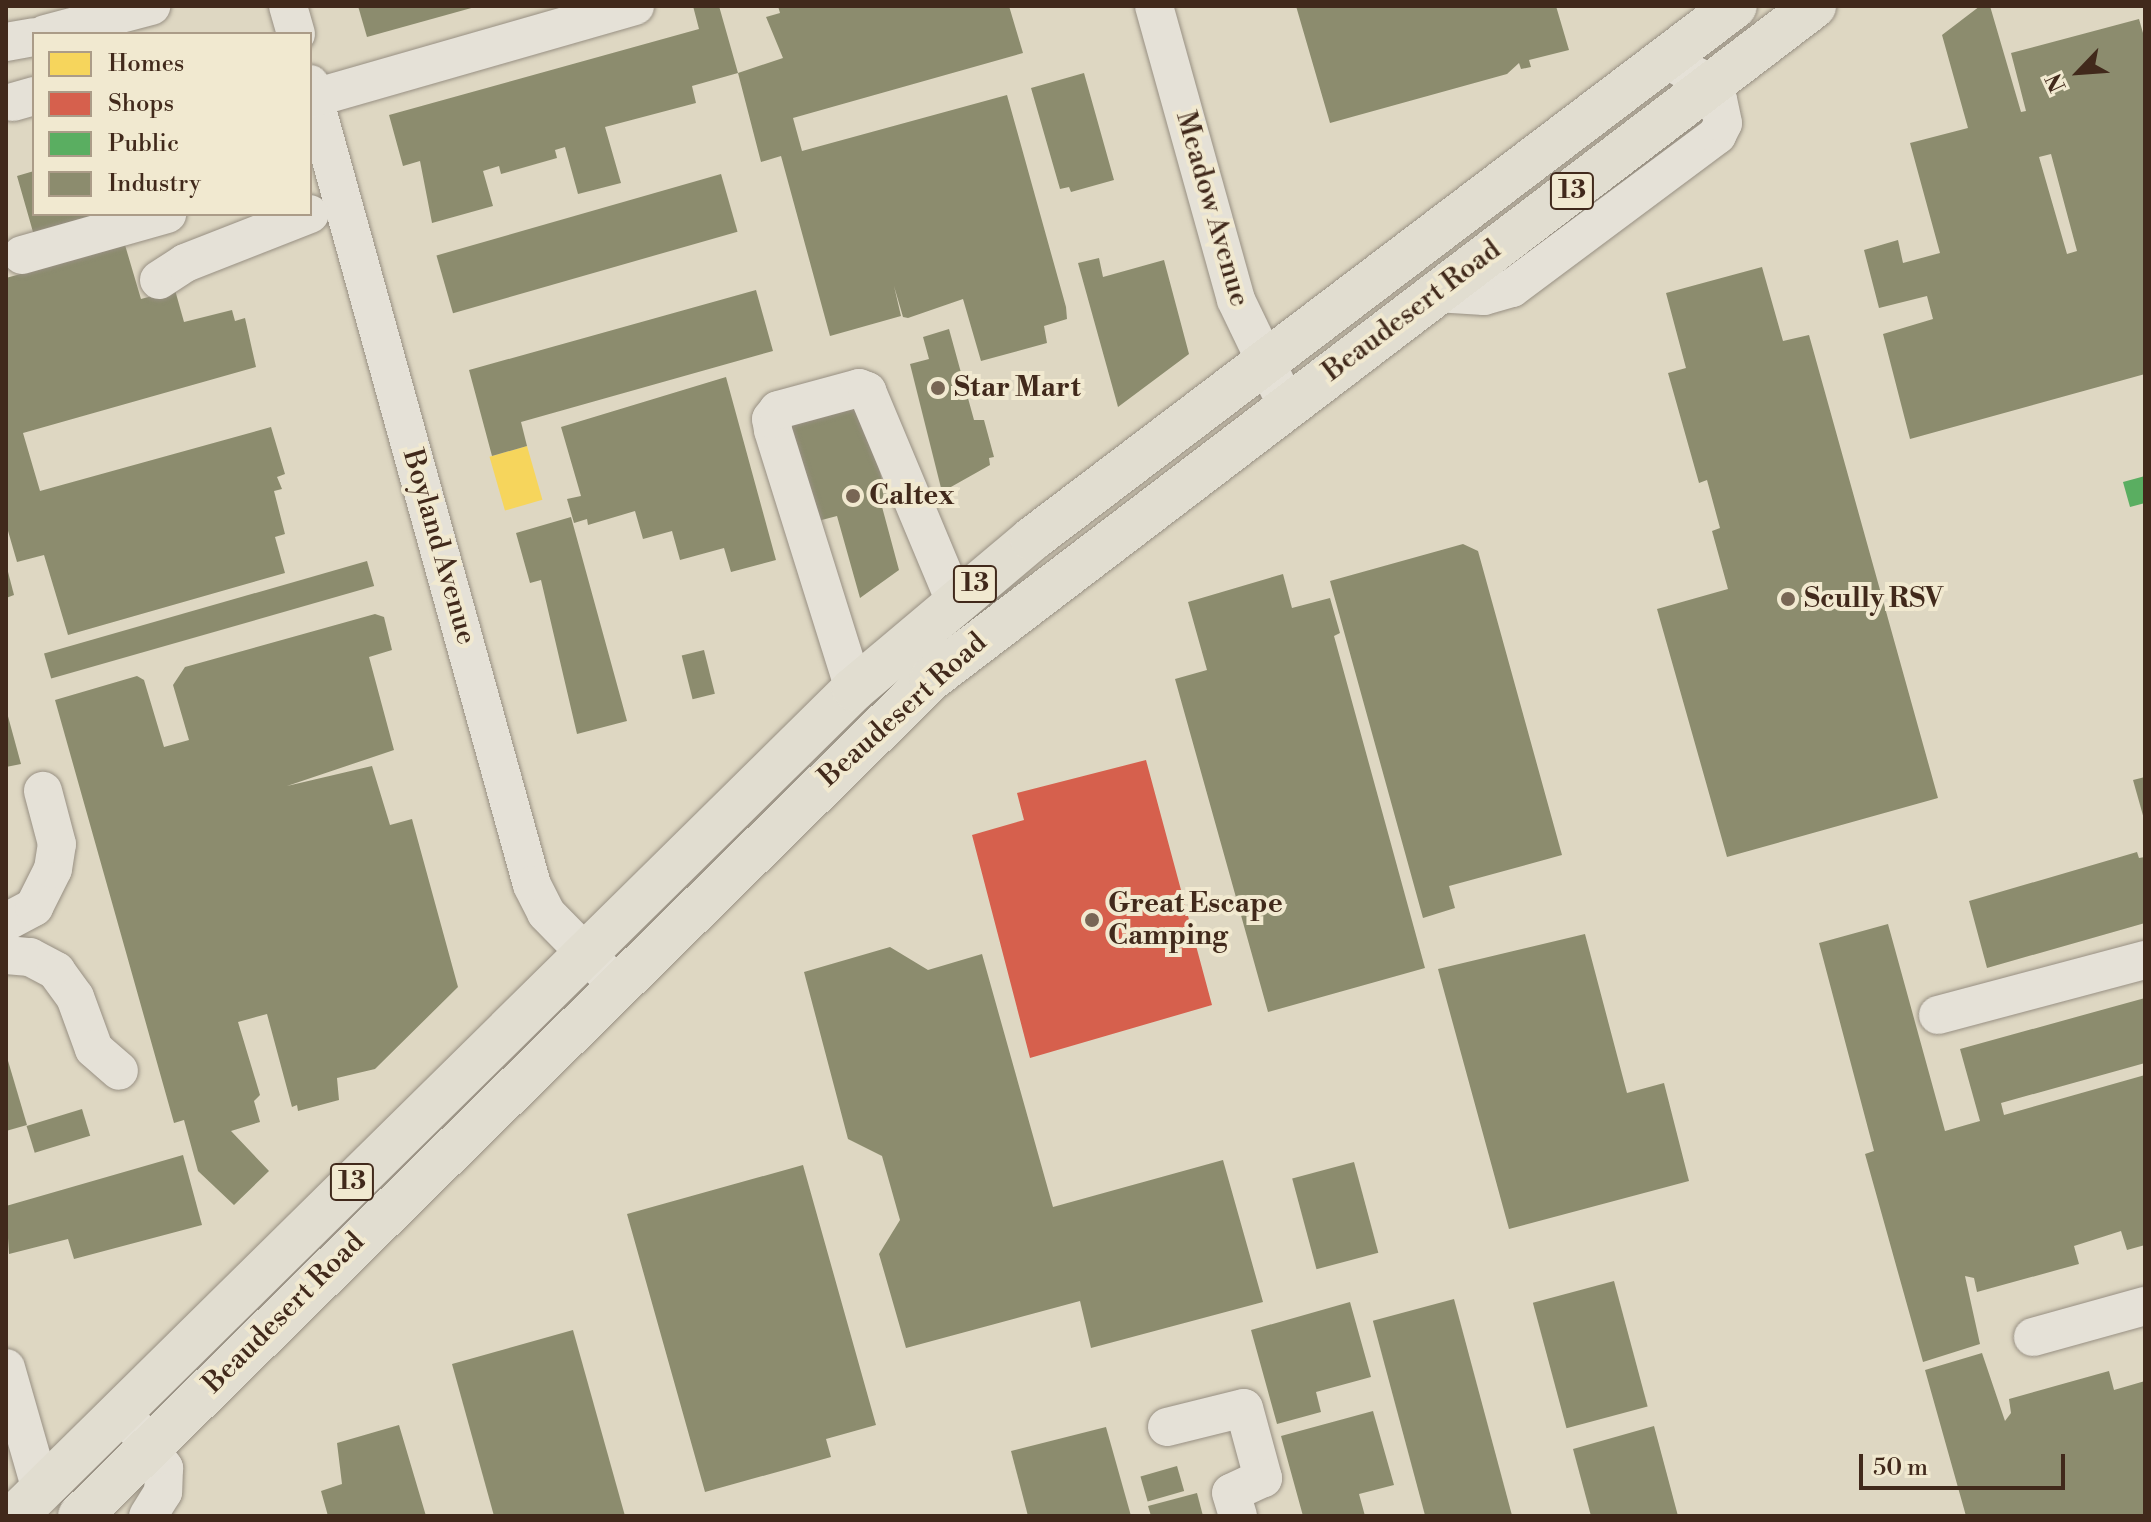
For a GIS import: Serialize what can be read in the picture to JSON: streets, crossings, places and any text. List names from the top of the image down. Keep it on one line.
{"streets":{"highway":["13","Beaudesert Road"],"street":["Meadow Avenue","Boyland Avenue"]},"crossings":[["Meadow Avenue","Beaudesert Road"],["Beaudesert Road","Boyland Avenue"]],"places":["Star Mart","Caltex","Scully RSV","Great Escape Camping"],"legend":["Homes","Shops","Public","Industry"],"scale_bar":"50 m","north":"bottom left"}
